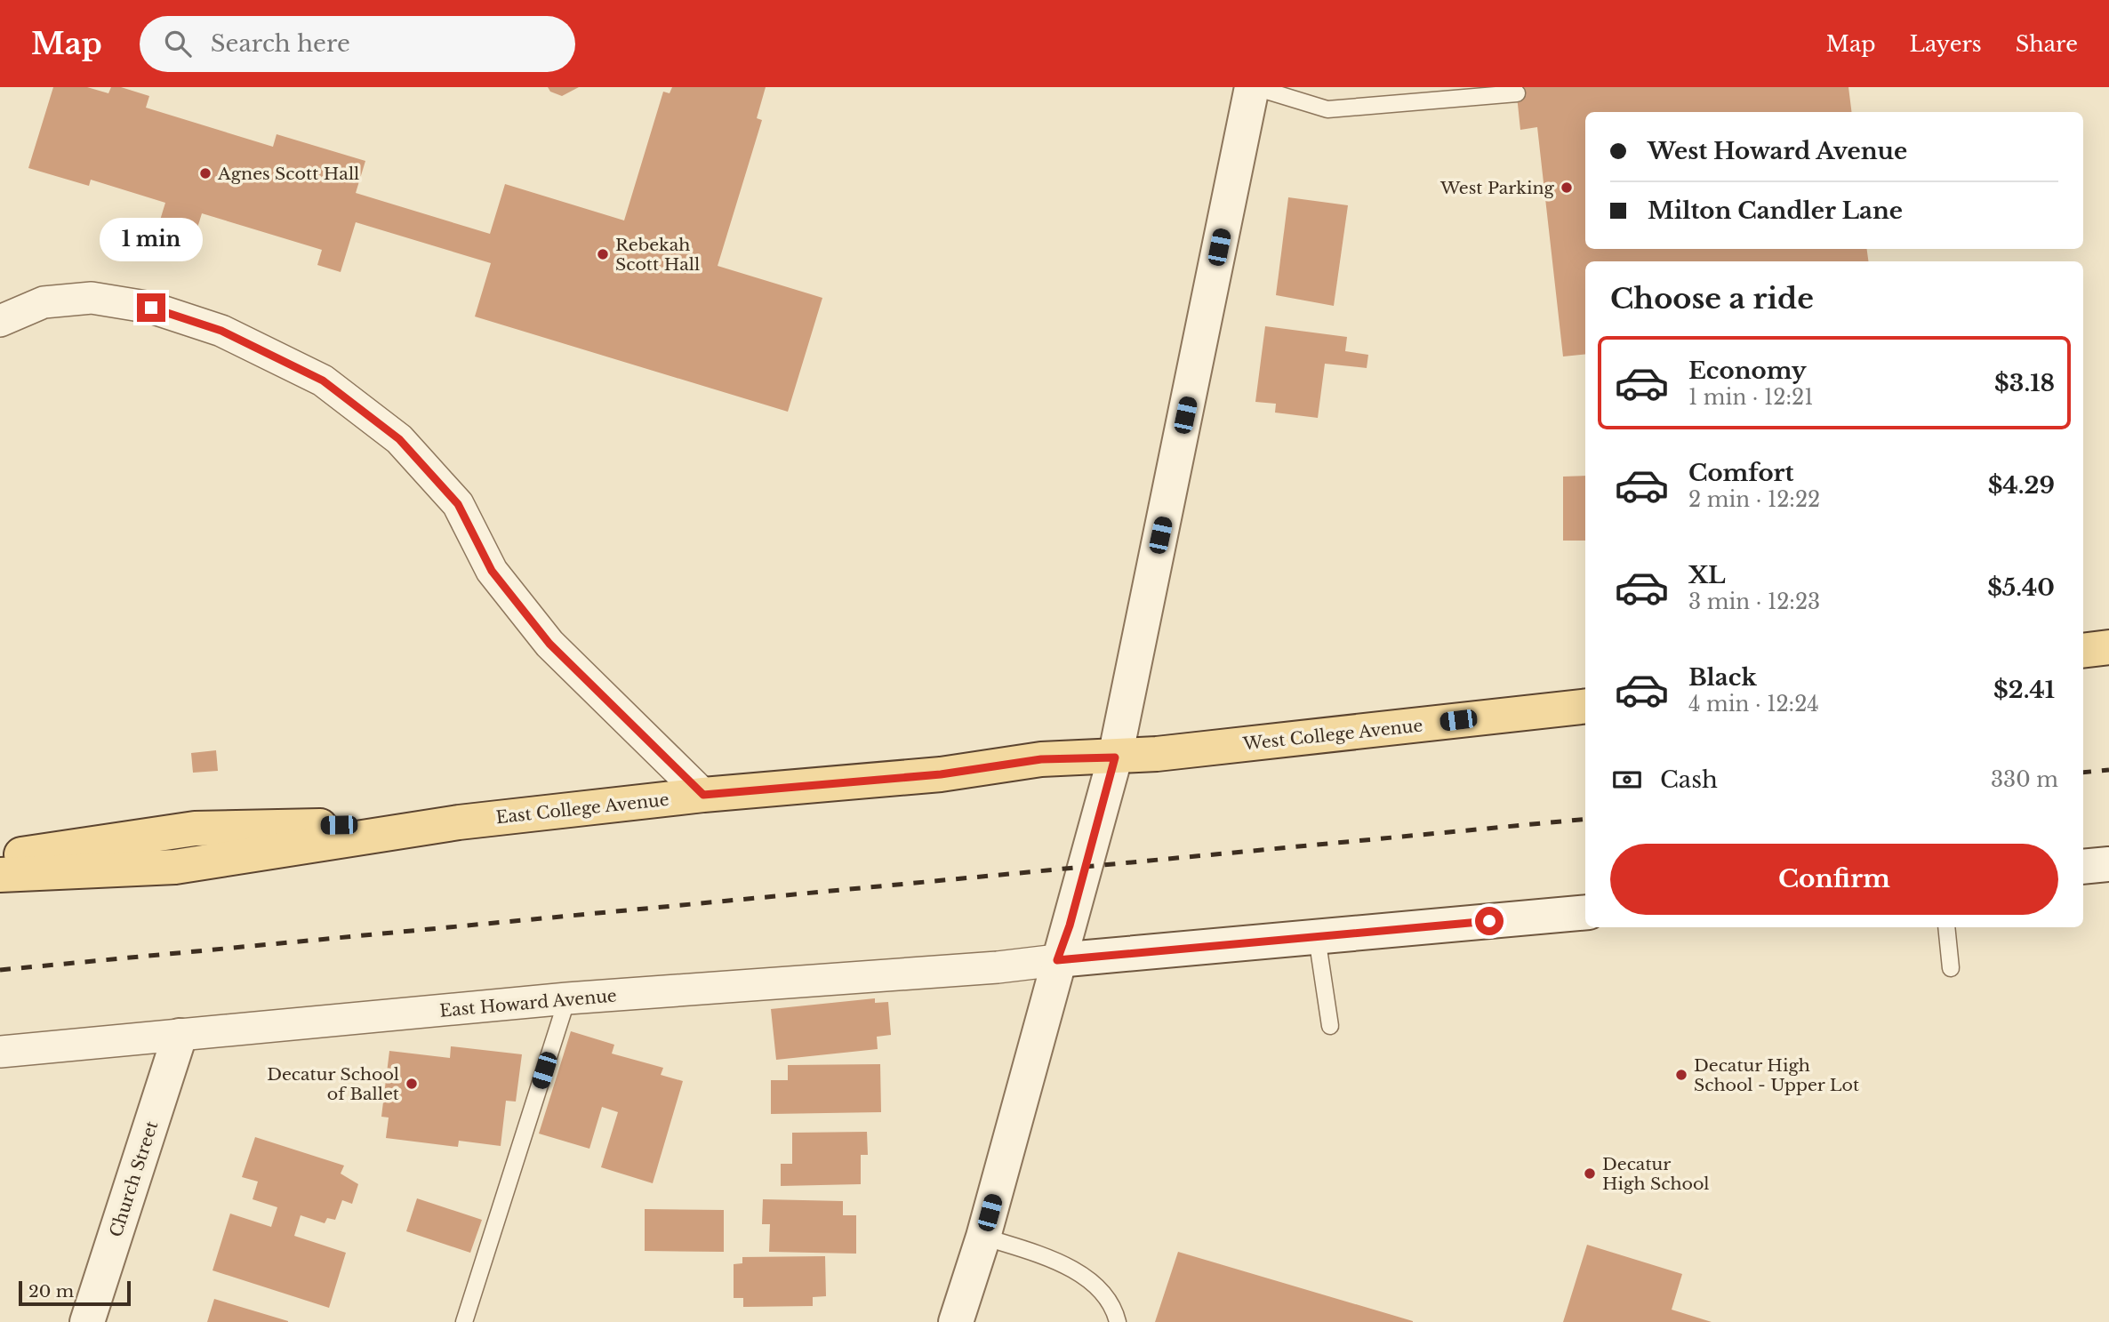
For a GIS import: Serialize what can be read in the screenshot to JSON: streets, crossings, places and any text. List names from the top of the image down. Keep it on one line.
{"streets":{"main road":["West College Avenue","East College Avenue"],"street":["East Howard Avenue","Church Street"]},"crossings":[["West College Avenue","East College Avenue"],["East Howard Avenue","Church Street"]],"places":["Agnes Scott Hall","West Parking","Rebekah Scott Hall","Decatur High School - Upper Lot","Decatur School of Ballet","Decatur High School"],"scale_bar":"20 m","page":{"header":"Map","search":"Search here","nav":["Map","Layers","Share"],"banner":["West Howard Avenue","Milton Candler Lane"],"bubble":"1 min","heading":"Choose a ride","list":[{"name":"Economy","note":"1 min · 12:21","value":"$3.18"},{"name":"Comfort","note":"2 min · 12:22","value":"$4.29"},{"name":"XL","note":"3 min · 12:23","value":"$5.40"},{"name":"Black","note":"4 min · 12:24","value":"$2.41"}],"pay":["Cash","330 m"],"buttons":"Confirm","scale":"20 m"}}
